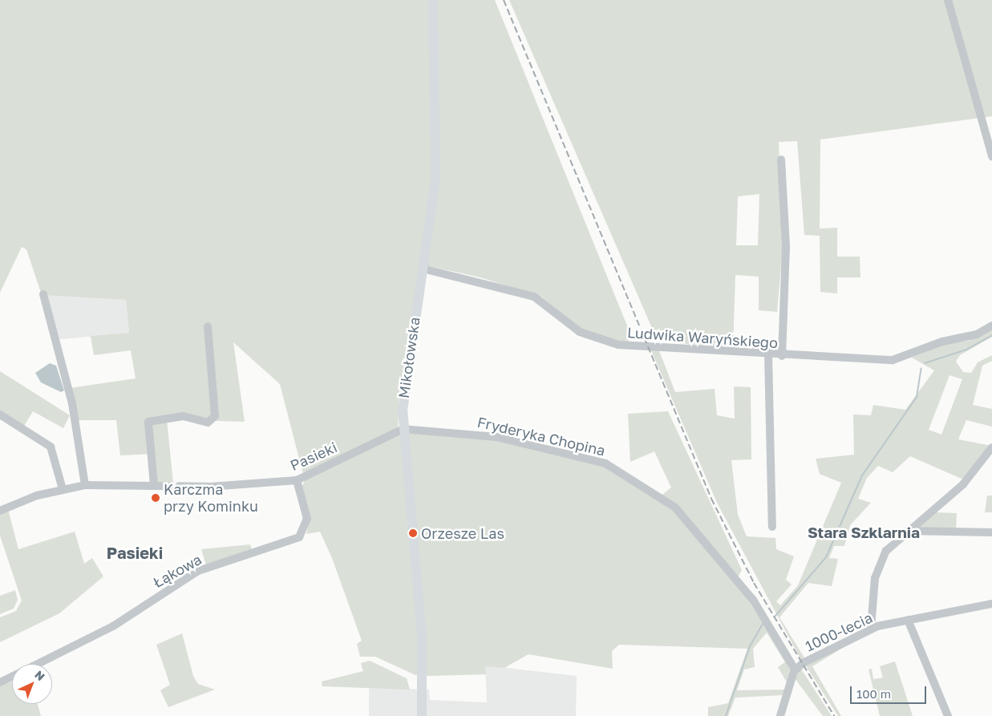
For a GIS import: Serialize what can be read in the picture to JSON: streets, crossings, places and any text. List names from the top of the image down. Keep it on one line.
{"streets":{"main road":["Mikołowska"],"street":["Ludwika Waryńskiego","Fryderyka Chopina","Pasieki","Łąkowa","1000-lecia"]},"crossings":[["Ludwika Waryńskiego","Mikołowska"],["Mikołowska","Fryderyka Chopina"],["Mikołowska","Pasieki"],["Fryderyka Chopina","Pasieki"],["Fryderyka Chopina","1000-lecia"],["Pasieki","Łąkowa"]],"districts":["Stara Szklarnia","Pasieki"],"places":["Karczma przy Kominku","Orzesze Las"],"scale_bar":"100 m","north":"top right"}
